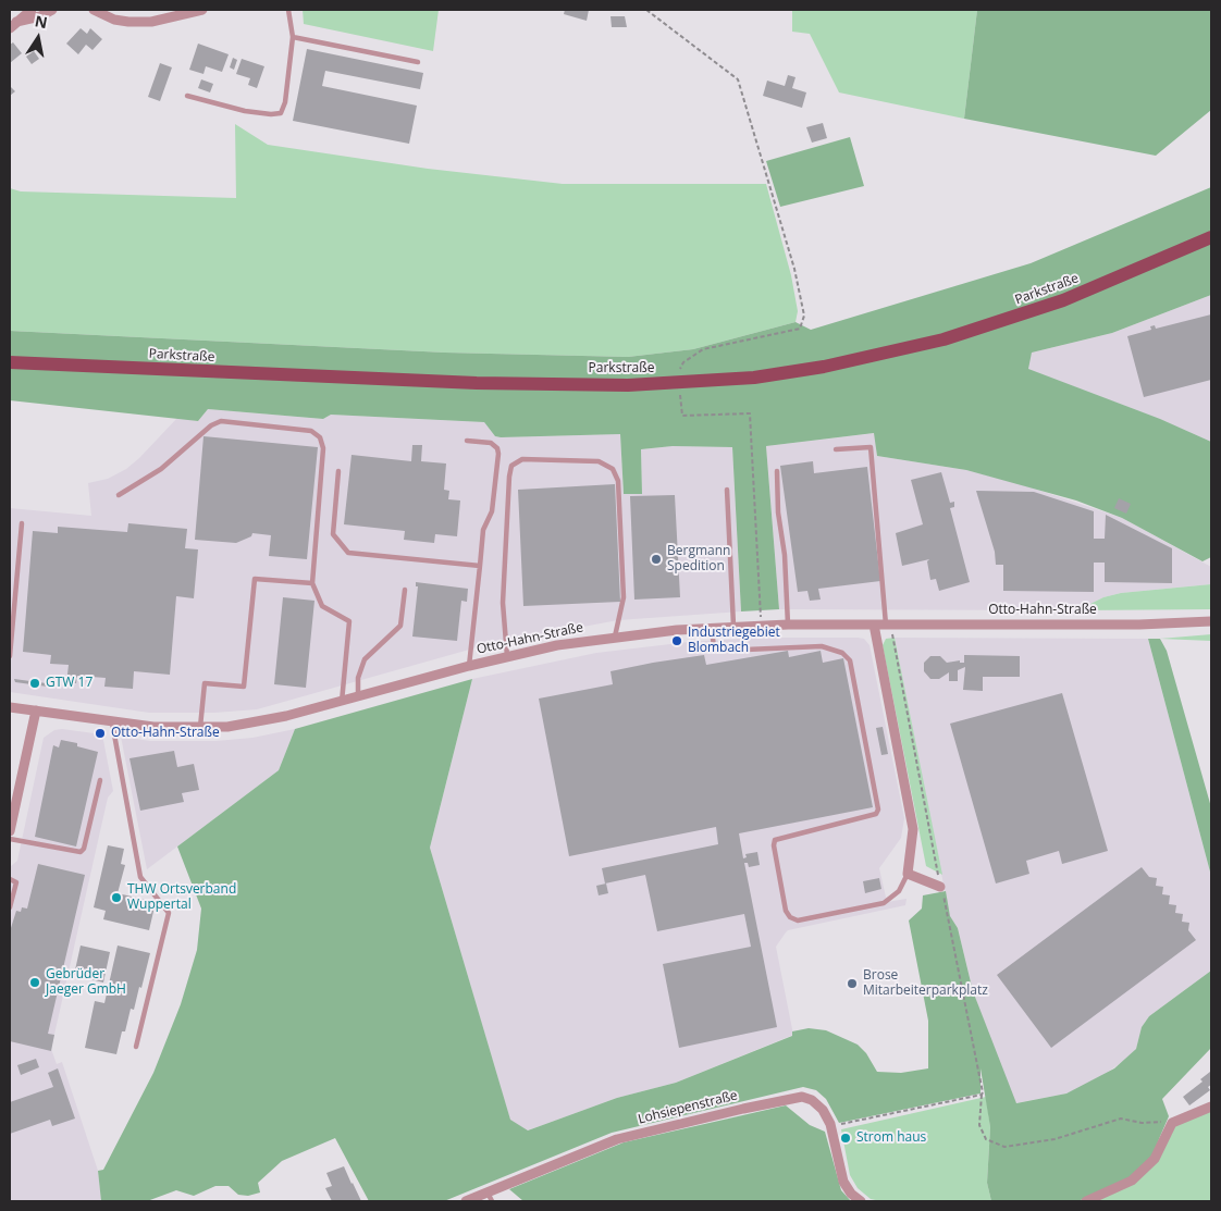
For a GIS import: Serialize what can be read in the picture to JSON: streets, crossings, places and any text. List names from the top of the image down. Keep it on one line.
{"streets":{"main road":["Parkstraße"],"street":["Otto-Hahn-Straße","Lohsiepenstraße"]},"places":["Bergmann Spedition","Industriegebiet Blombach","GTW 17","Otto-Hahn-Straße","THW Ortsverband Wuppertal","Gebrüder Jaeger GmbH","Brose Mitarbeiterparkplatz","Strom haus"],"north":"top"}
